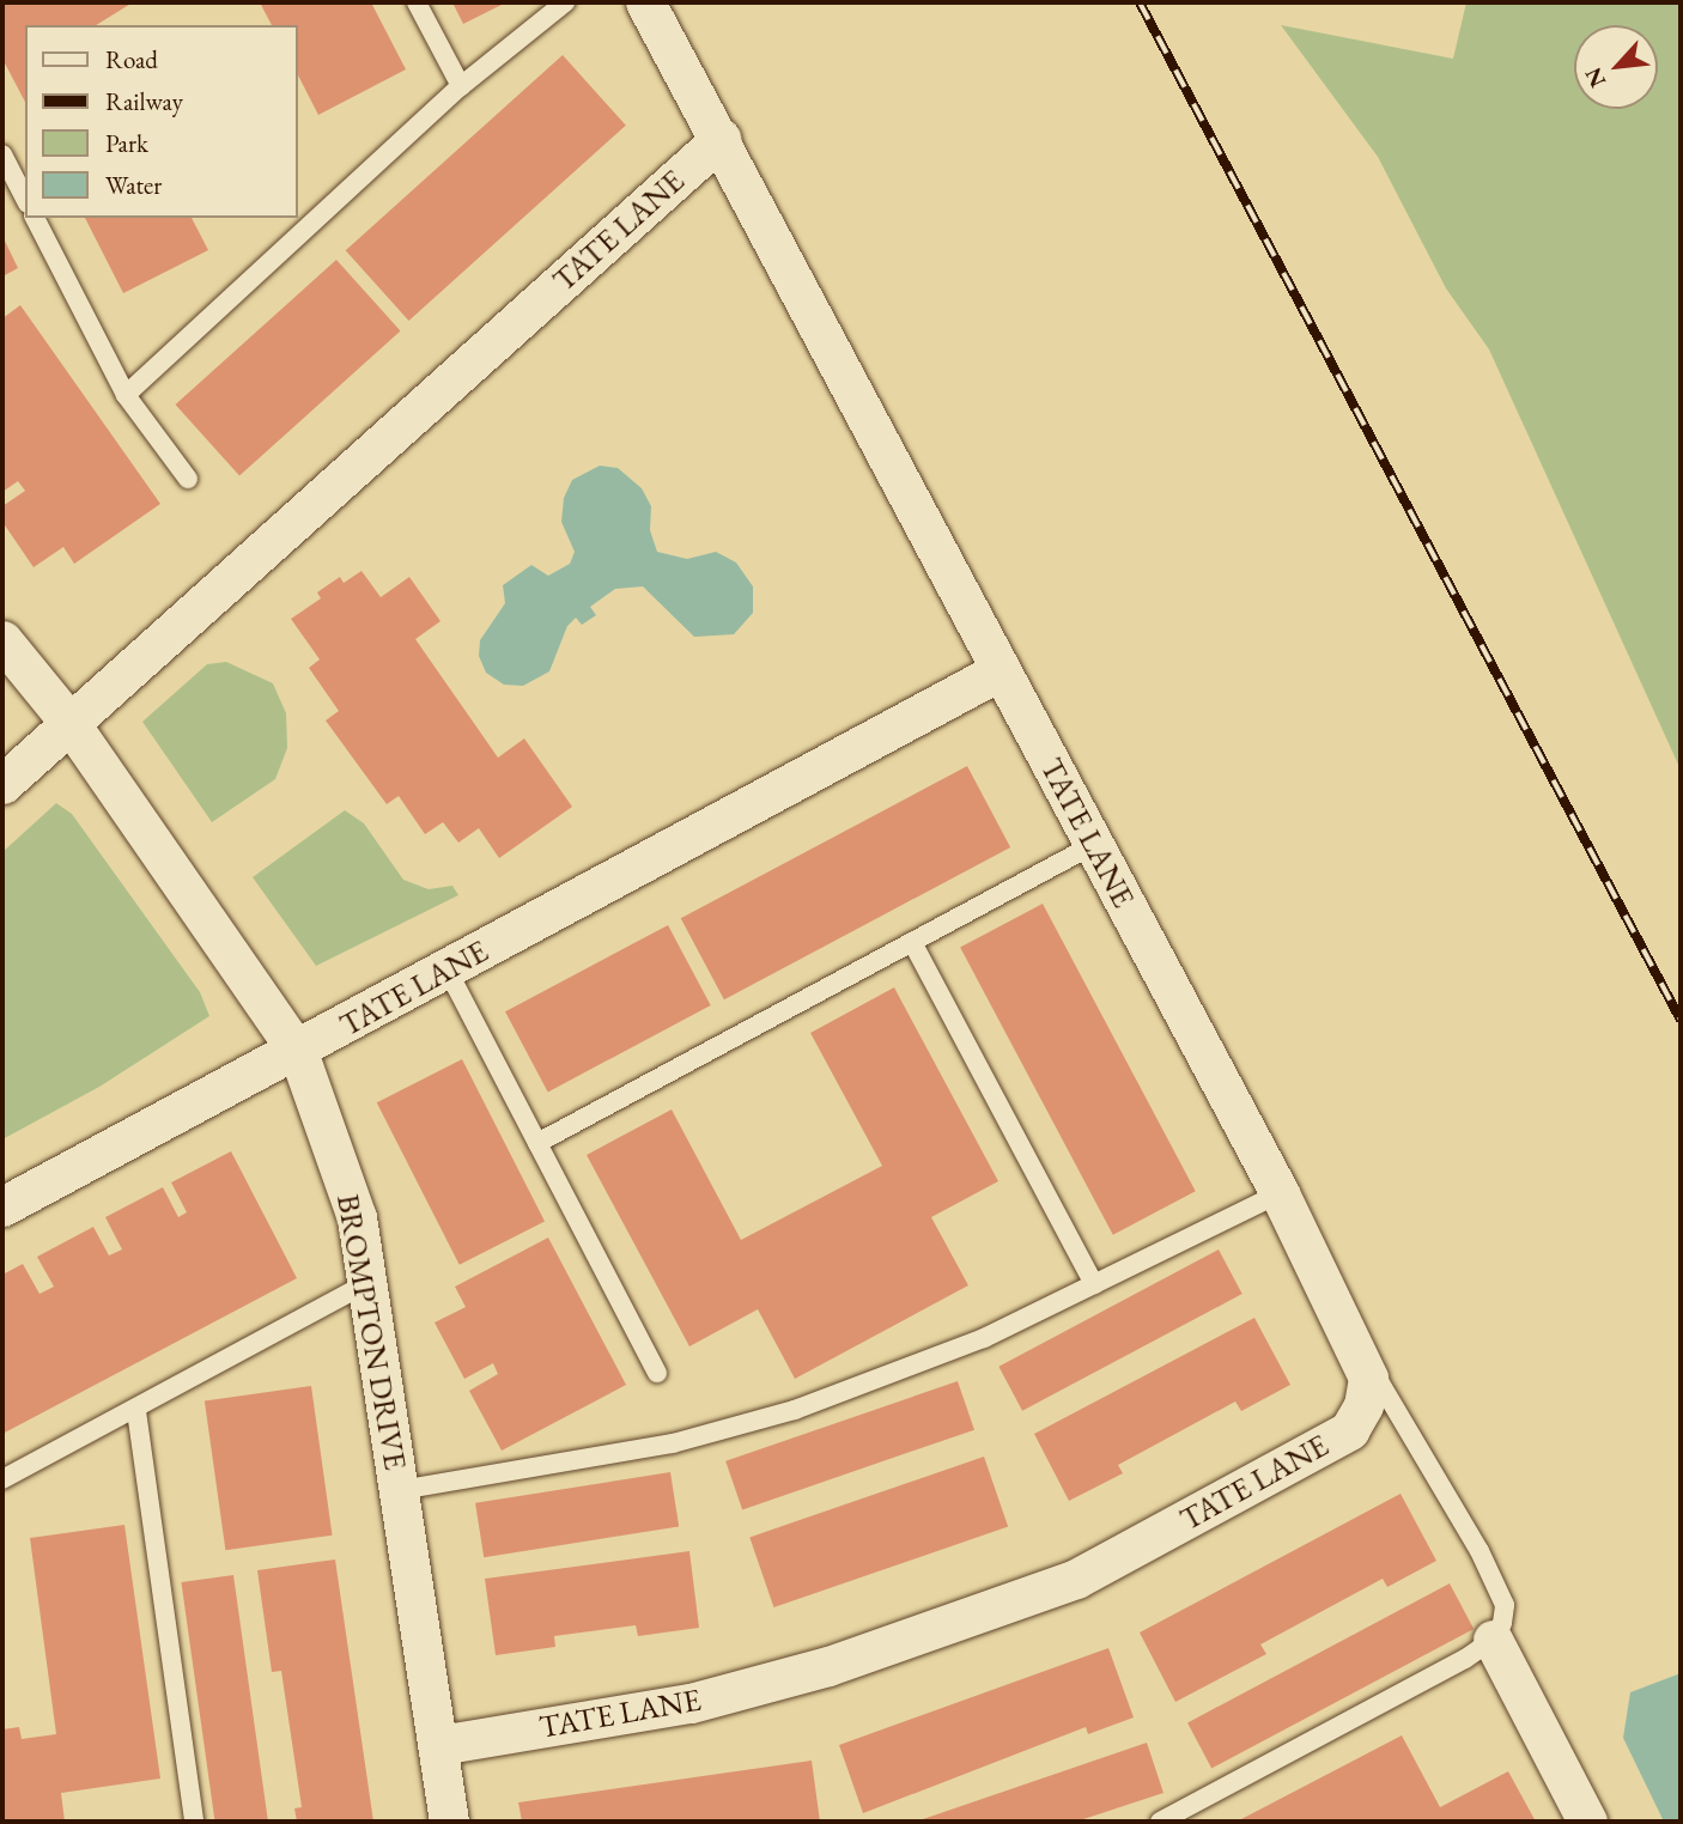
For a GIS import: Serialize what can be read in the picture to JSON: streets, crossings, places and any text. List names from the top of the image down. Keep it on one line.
{"streets":{"street":["TATE LANE","BROMPTON DRIVE"]},"crossings":[["TATE LANE","BROMPTON DRIVE"]],"legend":["Road","Railway","Park","Water"],"north":"bottom left"}
